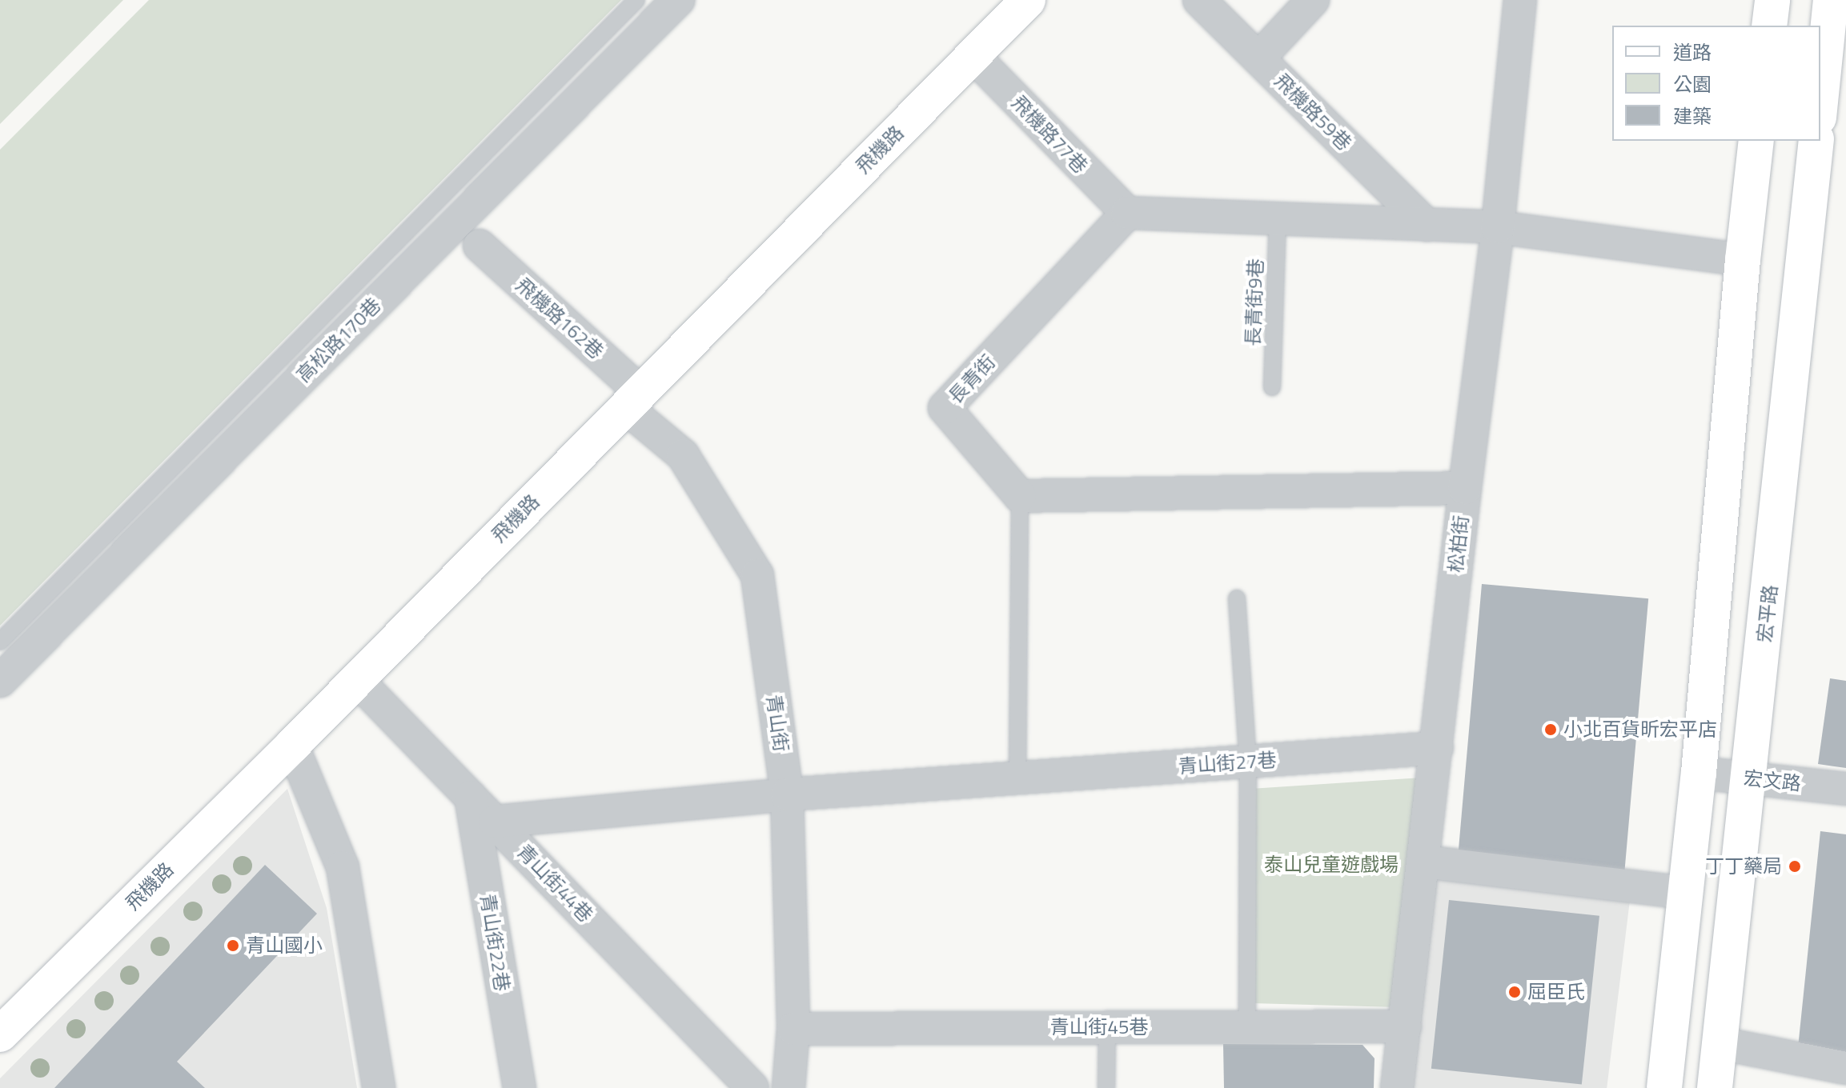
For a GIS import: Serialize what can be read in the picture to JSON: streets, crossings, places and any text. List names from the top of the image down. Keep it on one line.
{"streets":{"street":["飛機路59巷","飛機路77巷","飛機路","飛機路162巷","高松路170巷","長青街","松柏街","宏平路","青山街","青山街27巷","宏文路","青山街44巷","青山街22巷","青山街45巷"],"lane":["長青街9巷"]},"crossings":[["飛機路77巷","飛機路"],["飛機路77巷","長青街"],["飛機路","飛機路162巷"],["飛機路","青山街"],["飛機路","青山街44巷"],["飛機路162巷","青山街"],["松柏街","青山街27巷"],["松柏街","青山街45巷"],["宏平路","宏文路"],["青山街","青山街27巷"],["青山街","青山街45巷"],["青山街44巷","青山街22巷"]],"parks":["泰山兒童遊戲場"],"places":["小北百貨昕宏平店","丁丁藥局","青山國小","屈臣氏"],"legend":["道路","公園","建築"]}
